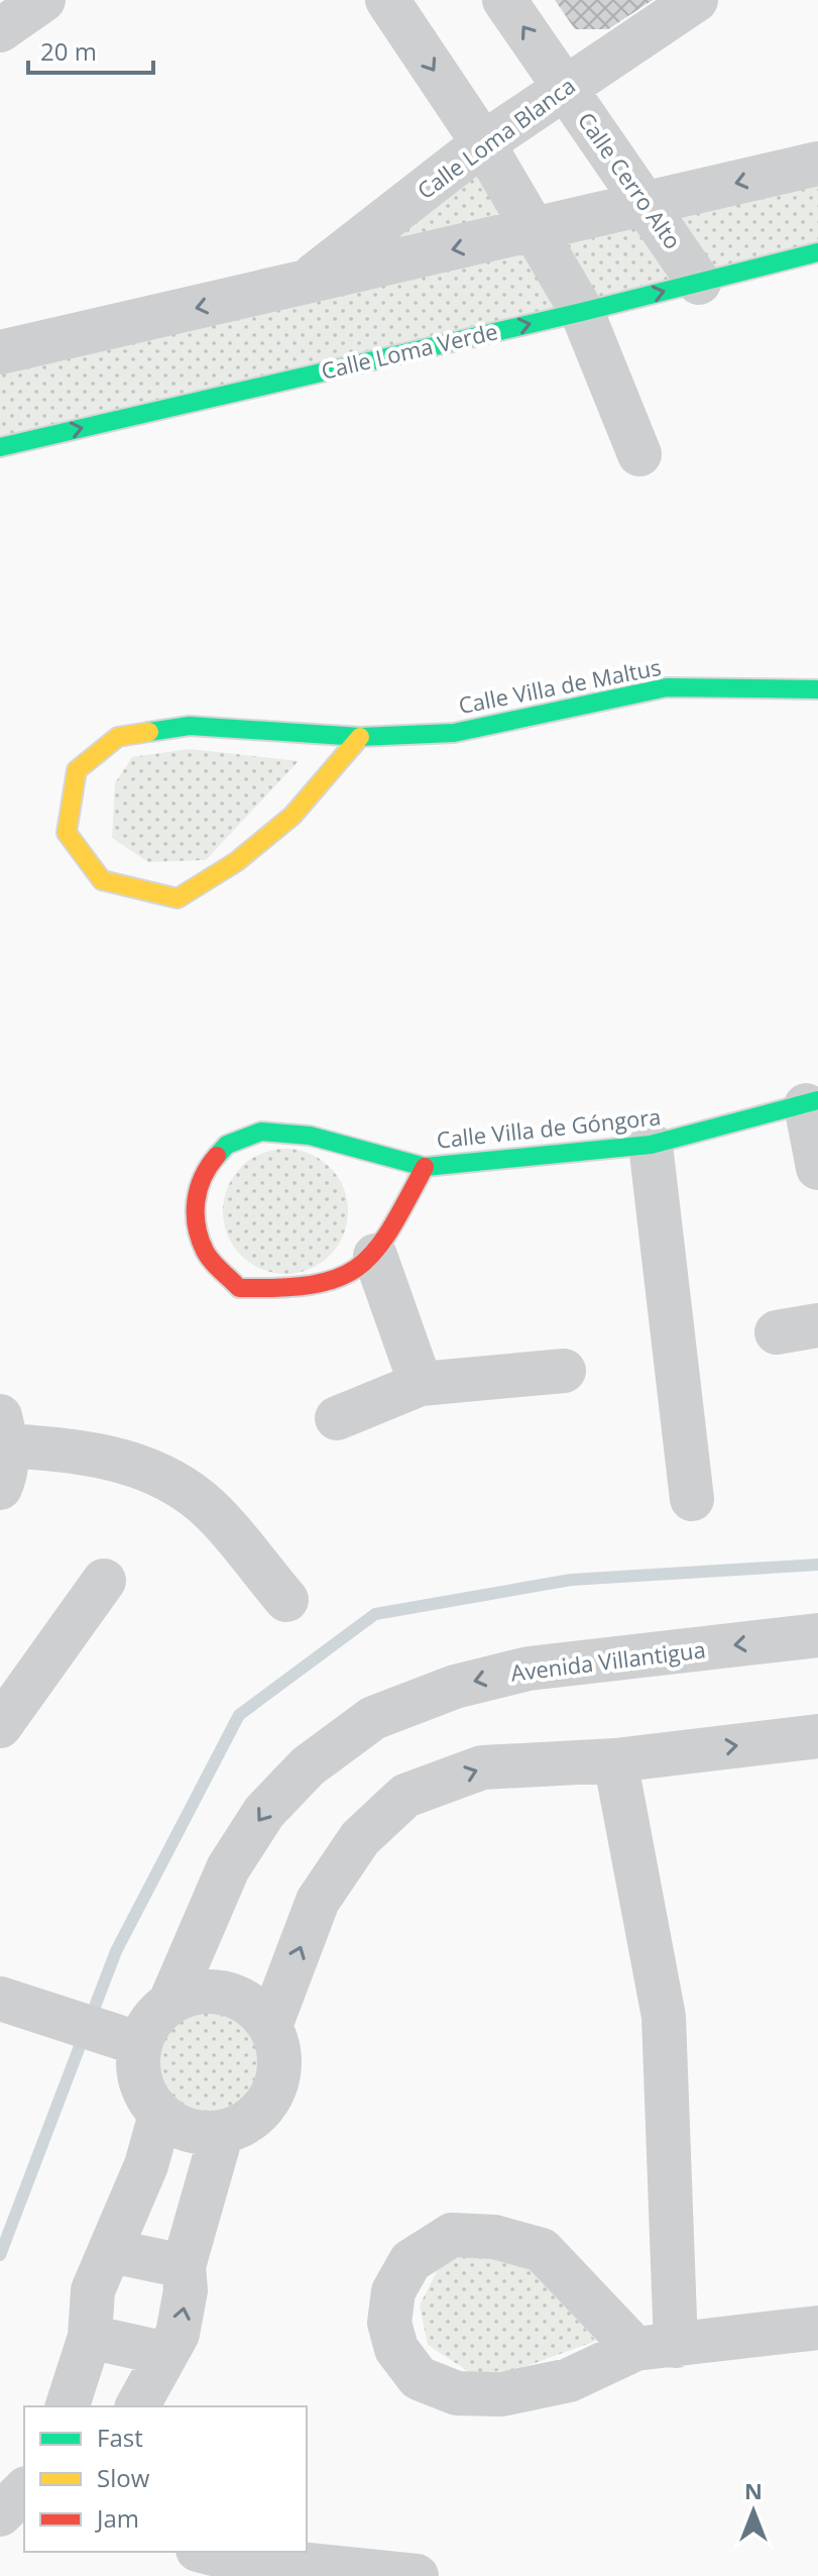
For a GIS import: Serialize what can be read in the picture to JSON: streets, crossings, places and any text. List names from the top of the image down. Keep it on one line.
{"streets":{"street":["Calle Loma Blanca","Calle Cerro Alto","Calle Loma Verde","Calle Villa de Maltus","Calle Villa de Góngora","Avenida Villantigua"]},"crossings":[["Calle Loma Blanca","Calle Cerro Alto"],["Calle Cerro Alto","Calle Loma Verde"]],"legend":["Fast","Slow","Jam"],"scale_bar":"20 m","north":"top"}
